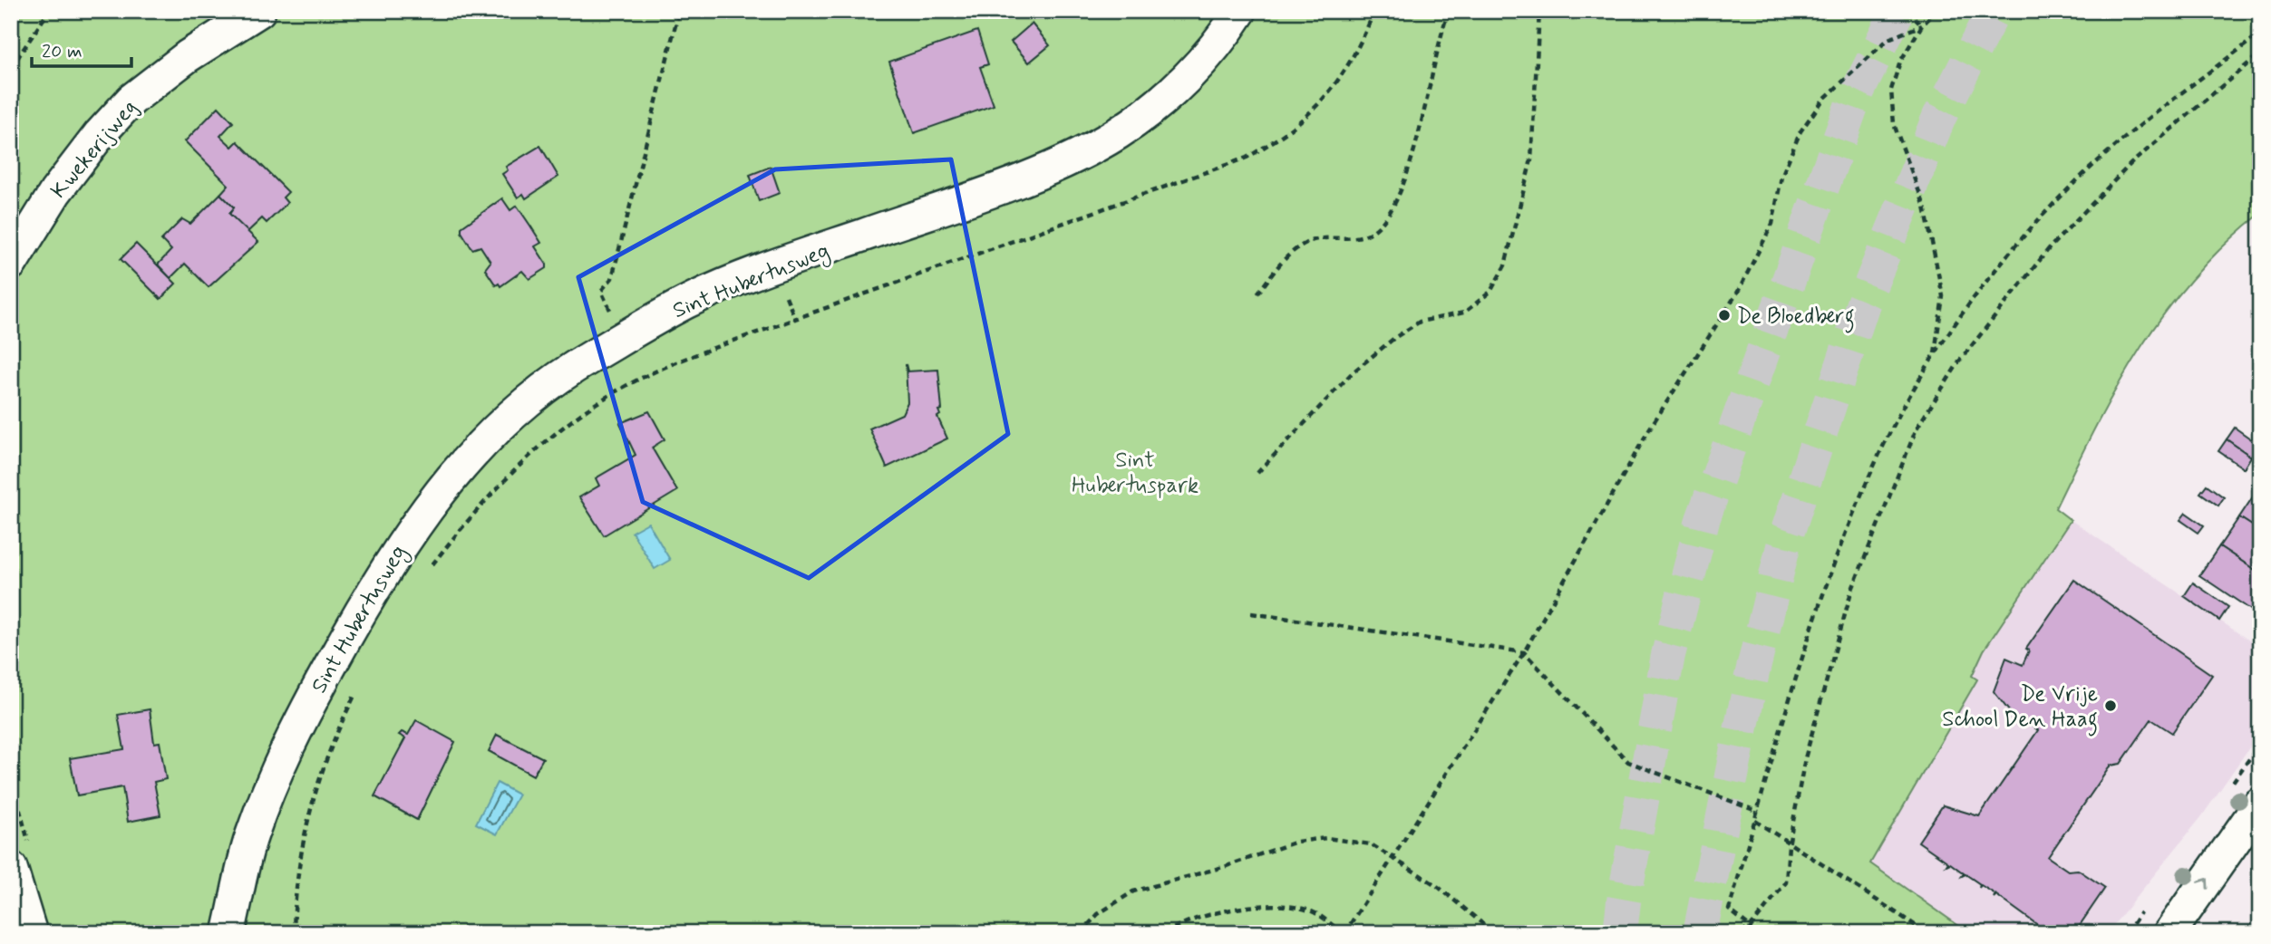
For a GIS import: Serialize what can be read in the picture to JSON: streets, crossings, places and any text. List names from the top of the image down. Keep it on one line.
{"streets":{"street":["Kwekerijweg","Sint Hubertusweg"]},"parks":["Sint Hubertuspark"],"places":["De Bloedberg","De Vrije School Den Haag"],"scale_bar":"20 m"}
